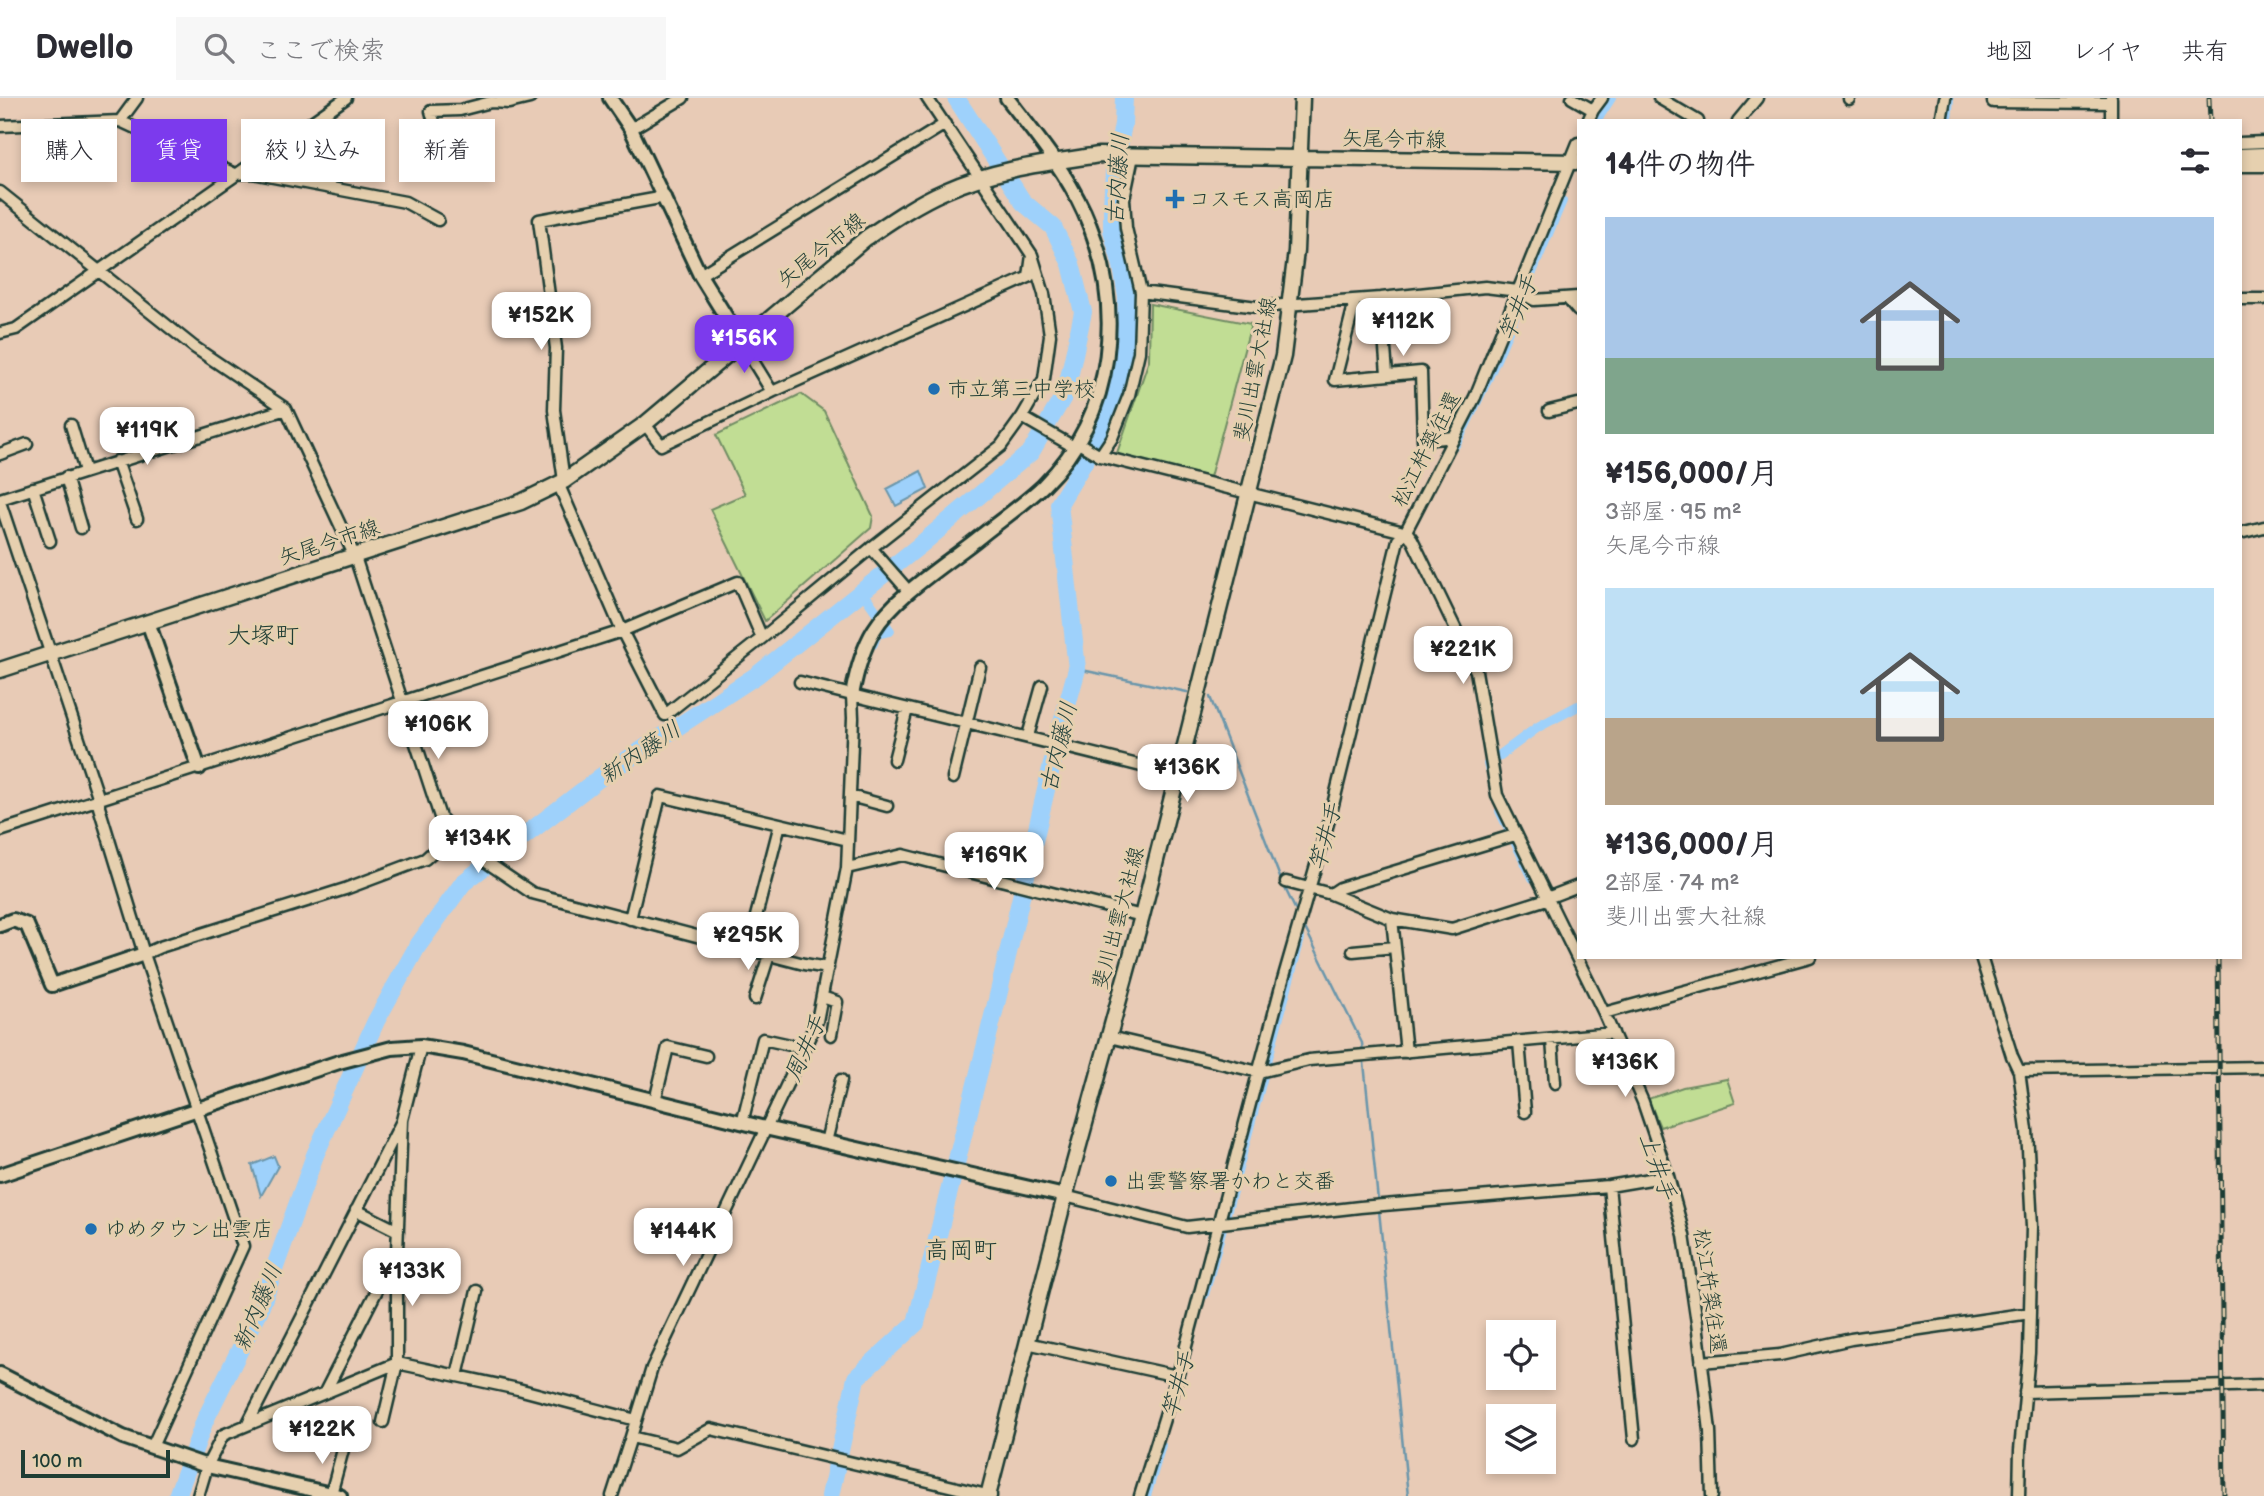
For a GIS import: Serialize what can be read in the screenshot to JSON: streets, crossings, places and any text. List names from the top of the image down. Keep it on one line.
{"streets":{"main road":["矢尾今市線","斐川出雲大社線"],"street":["松江杵築往還"]},"crossings":[["矢尾今市線","斐川出雲大社線"],["矢尾今市線","松江杵築往還"]],"districts":["大塚町","高岡町"],"water":["古内藤川","竿井手","新内藤川","周井手","上井手"],"places":{"health":["コスモス高岡店"],"other":["市立第三中学校","出雲警察署かわと交番","ゆめタウン出雲店"]},"scale_bar":"100 m","page":{"header":"Dwello","search":"ここで検索","nav":["地図","レイヤ","共有"],"chip":["購入","賃貸","絞り込み","新着"],"heading":"14件の物件","list":[{"name":"¥156,000/月","note":"3部屋 · 95 m² · 矢尾今市線"},{"name":"¥136,000/月","note":"2部屋 · 74 m² · 斐川出雲大社線"}],"price":["¥152K","¥112K","¥156K","¥119K","¥221K","¥106K","¥136K","¥134K","¥169K","¥295K","¥136K","¥144K","¥133K","¥122K"],"scale":"100 m"}}
